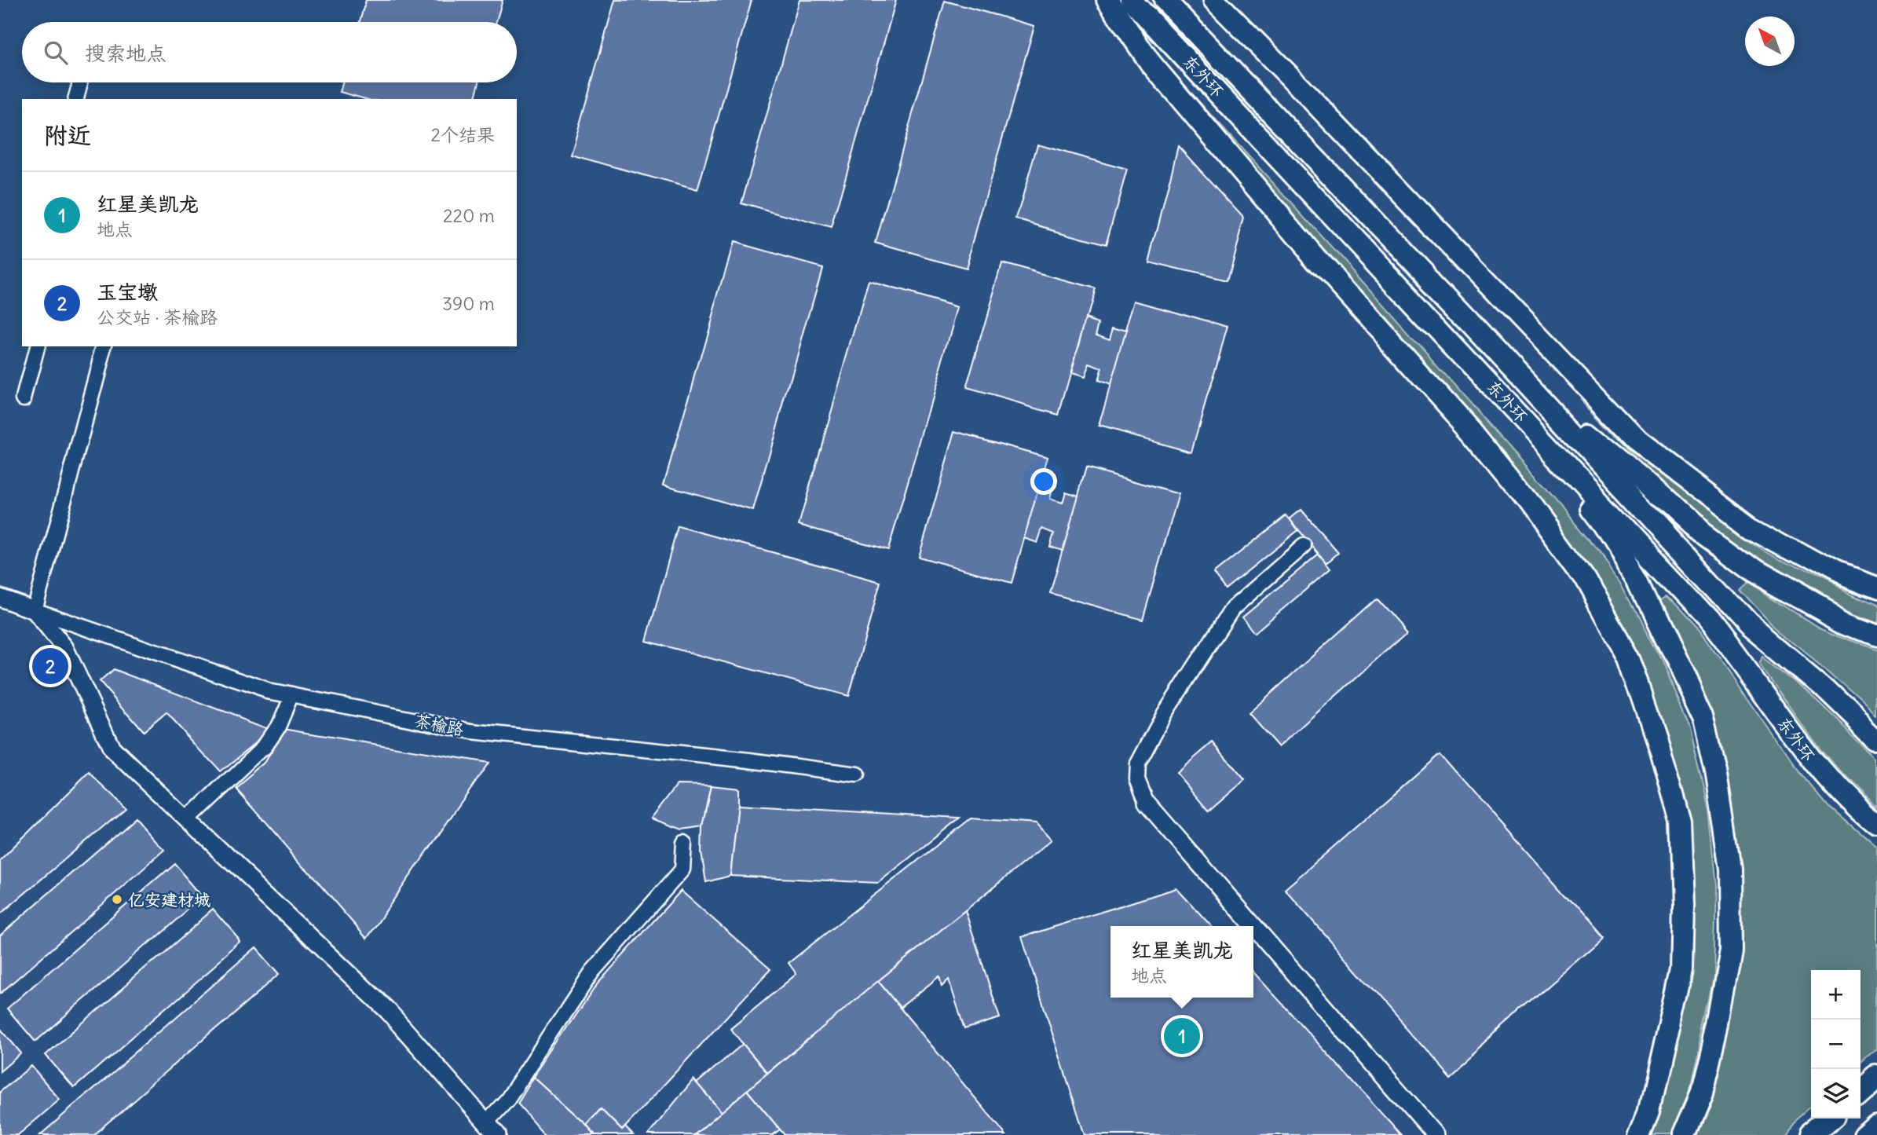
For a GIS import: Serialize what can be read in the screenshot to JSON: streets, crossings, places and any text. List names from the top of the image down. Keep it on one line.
{"streets":{"main road":["东外环"],"street":["茶榆路"]},"places":["亿安建材城"],"north":"top left","page":{"search":"搜索地点","heading":["附近","2个结果"],"list":[{"mark":"1","name":"红星美凯龙","note":"地点","value":"220 m"},{"mark":"2","name":"玉宝墩","note":"公交站 · 茶榆路","value":"390 m"}],"pins":["2","1"],"popup":["红星美凯龙","地点"],"map_buttons":["+","−"]}}
